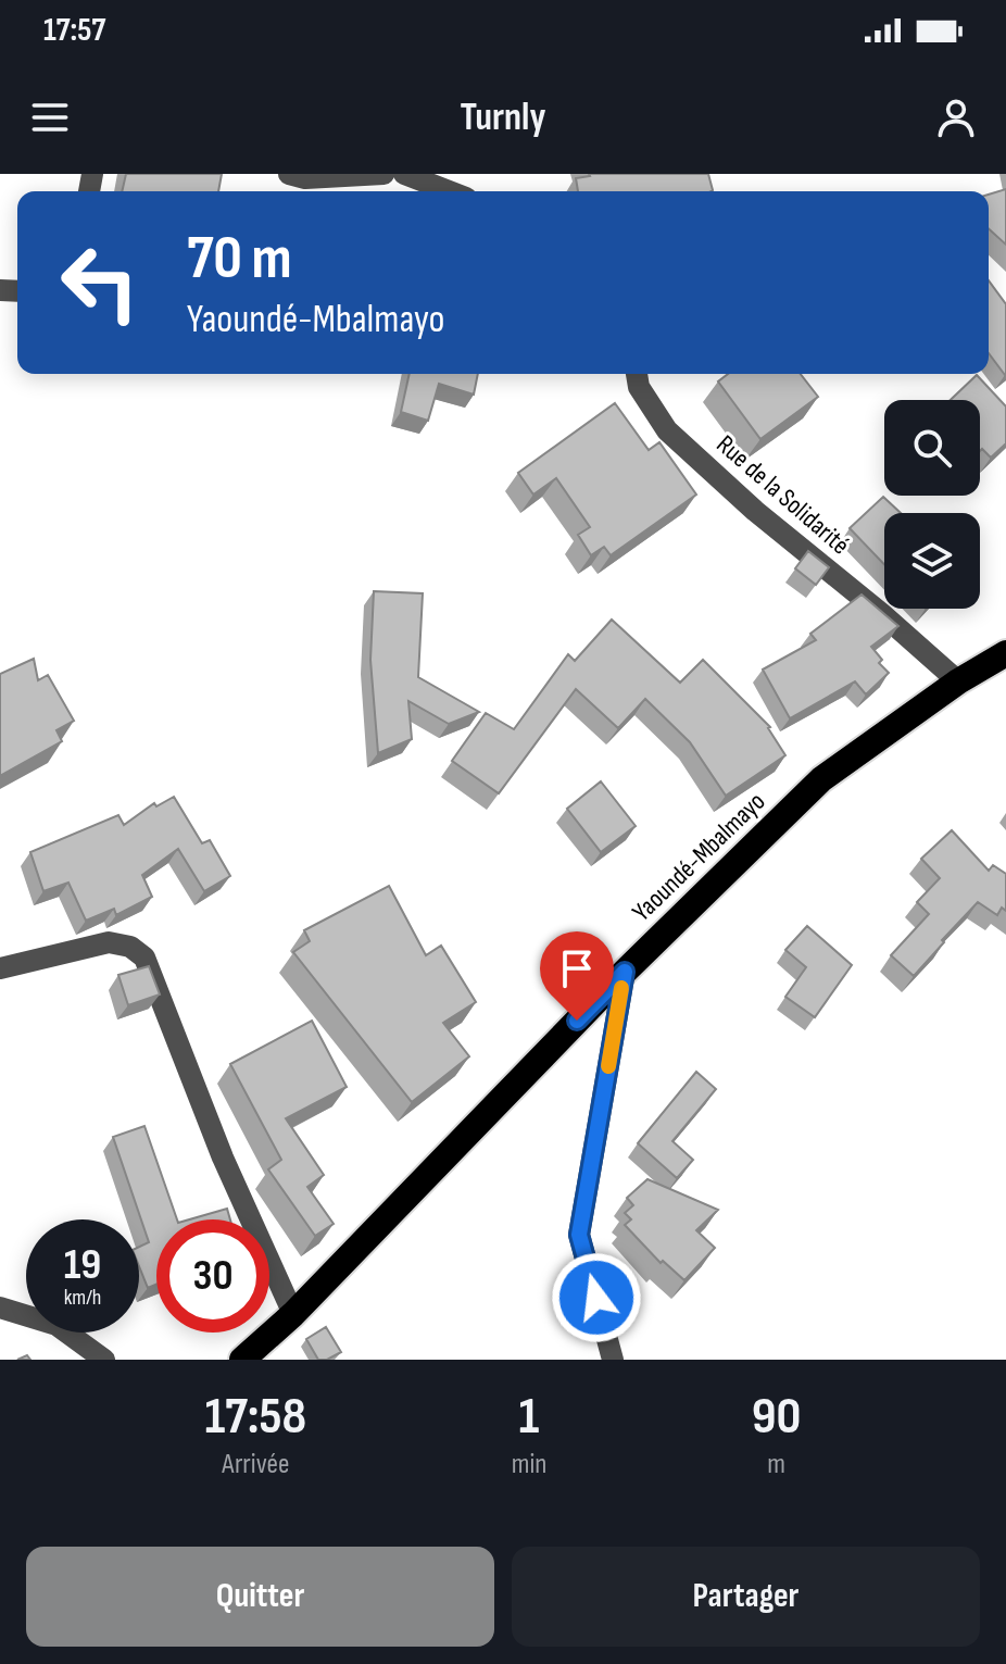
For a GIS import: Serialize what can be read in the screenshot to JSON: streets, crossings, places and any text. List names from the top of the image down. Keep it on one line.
{"streets":{"highway":["Yaoundé-Mbalmayo"],"street":["Rue de la Solidarité"]},"crossings":[["Rue de la Solidarité","Yaoundé-Mbalmayo"]],"page":{"status":"17:57","header":"Turnly","turn":["70 m","Yaoundé-Mbalmayo"],"speed":"19 km/h","limit":"30","eta":["17:58","Arrivée","1","min","90","m"],"buttons":["Quitter","Partager"]}}
